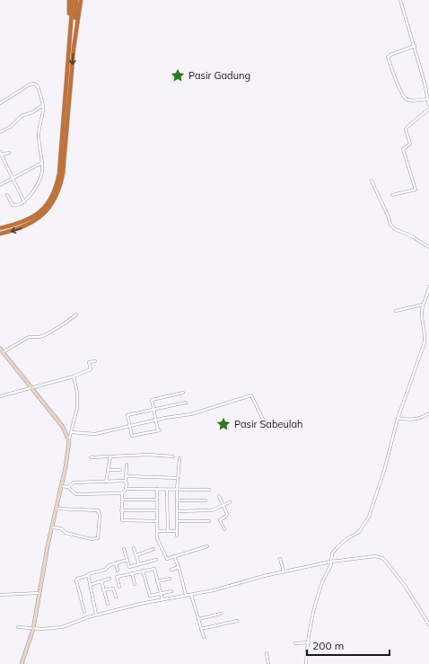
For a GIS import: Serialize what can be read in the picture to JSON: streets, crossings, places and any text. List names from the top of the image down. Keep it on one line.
{"places":{"place":["Pasir Gadung","Pasir Sabeulah"]},"scale_bar":"200 m"}
